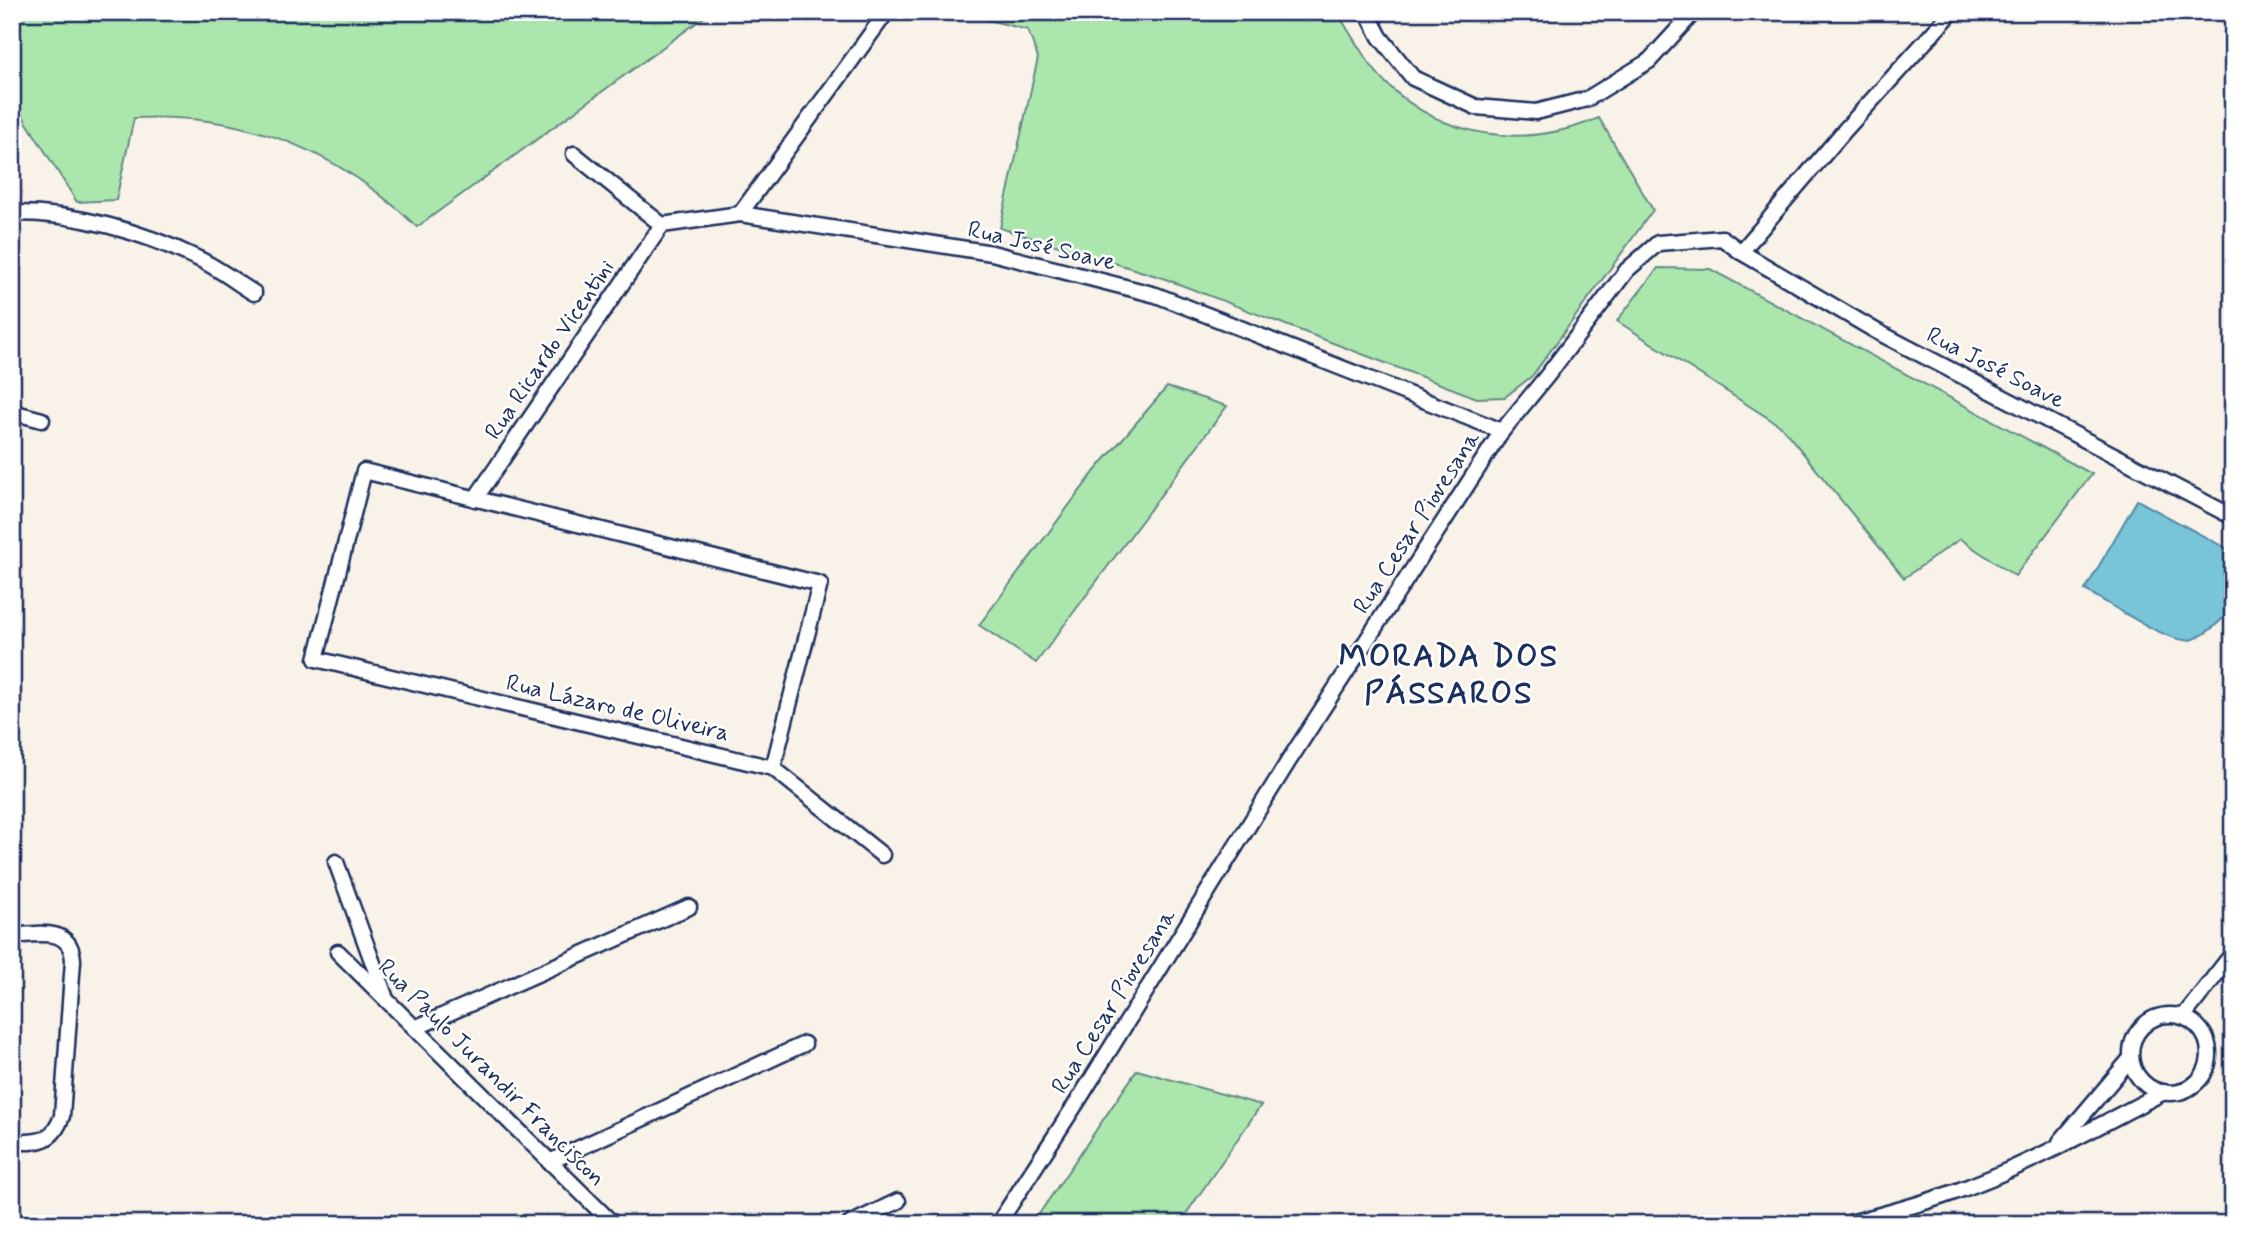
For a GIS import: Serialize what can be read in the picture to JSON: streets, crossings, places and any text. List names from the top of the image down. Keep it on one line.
{"streets":{"street":["Rua José Soave","Rua Ricardo Vicentini","Rua Cesar Piovesana","Rua Lázaro de Oliveira","Rua Paulo Jurandir Franciscon"]},"crossings":[["Rua José Soave","Rua Ricardo Vicentini"],["Rua José Soave","Rua Cesar Piovesana"],["Rua Ricardo Vicentini","Rua Lázaro de Oliveira"]],"districts":["MORADA DOS PÁSSAROS"]}
